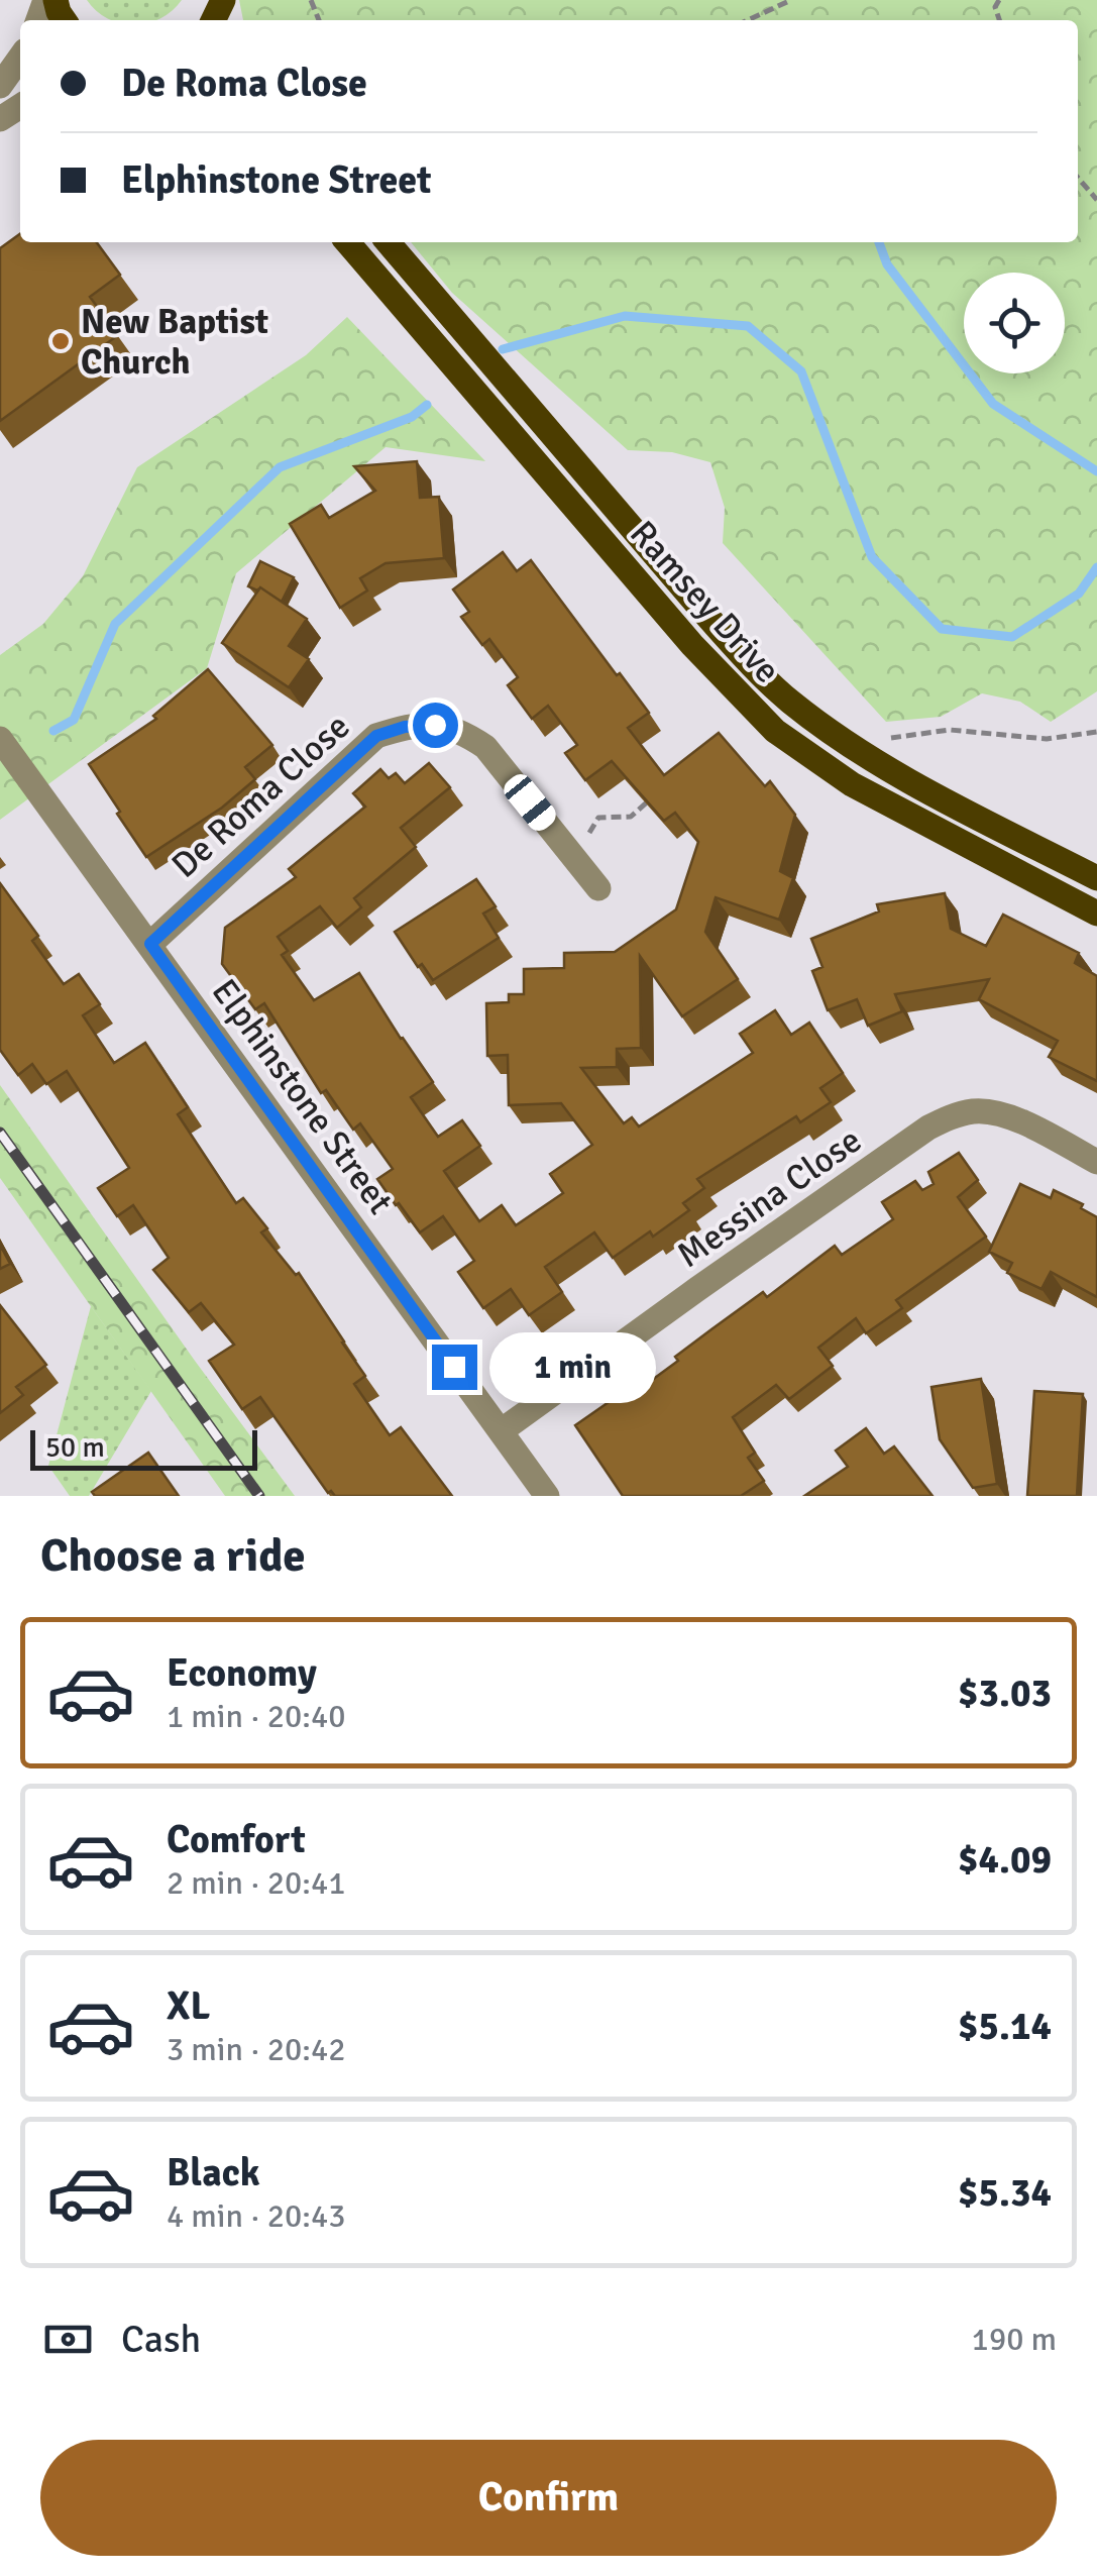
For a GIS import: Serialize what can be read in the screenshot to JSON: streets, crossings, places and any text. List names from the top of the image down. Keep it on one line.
{"streets":{"main road":["Ramsey Drive"],"street":["De Roma Close","Elphinstone Street","Messina Close"]},"crossings":[["De Roma Close","Elphinstone Street"],["Elphinstone Street","Messina Close"]],"places":["New Baptist Church"],"scale_bar":"50 m","page":{"banner":["De Roma Close","Elphinstone Street"],"bubble":"1 min","scale":"50 m","heading":"Choose a ride","list":[{"name":"Economy","note":"1 min · 20:40","value":"$3.03"},{"name":"Comfort","note":"2 min · 20:41","value":"$4.09"},{"name":"XL","note":"3 min · 20:42","value":"$5.14"},{"name":"Black","note":"4 min · 20:43","value":"$5.34"}],"pay":["Cash","190 m"],"buttons":"Confirm"}}
